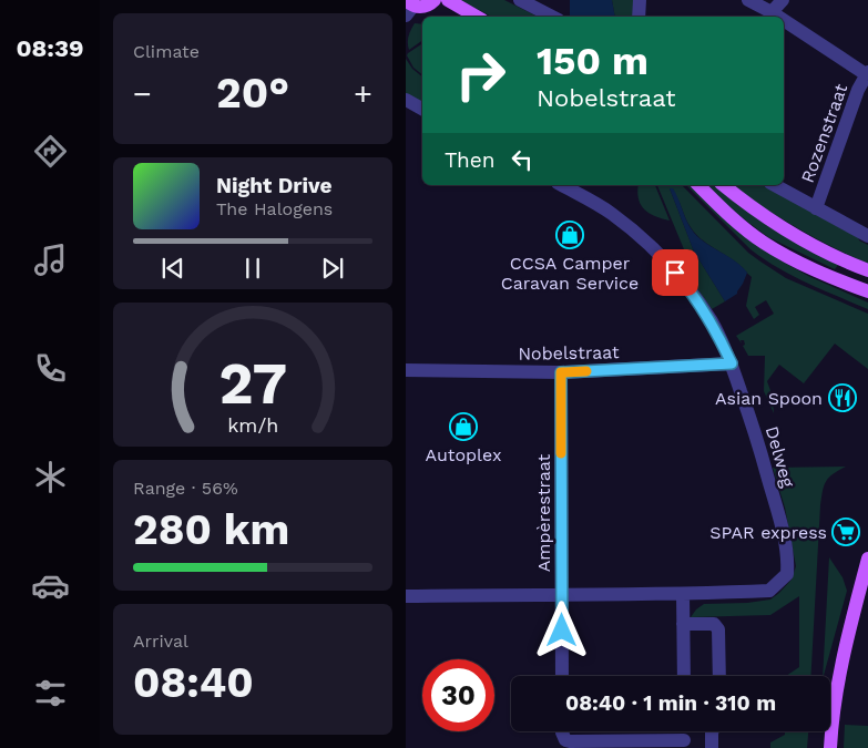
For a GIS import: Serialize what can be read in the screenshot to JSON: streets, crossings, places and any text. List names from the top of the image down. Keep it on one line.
{"streets":{"street":["Rozenstraat","Nobelstraat","Delweg","Ampèrestraat"]},"crossings":[["Nobelstraat","Delweg"],["Nobelstraat","Ampèrestraat"],["Delweg","Ampèrestraat"]],"places":{"shop":["CCSA Camper Caravan Service","Autoplex"],"restaurant":["Asian Spoon"],"supermarket":["SPAR express"]},"page":{"tabs":"08:39","tile":["Climate",["Range · 56%","280 km"],["Arrival","08:40"]],"turn":["150 m","Nobelstraat"],"heat":["−","20°","+"],"then":"Then","song":["Night Drive","The Halogens"],"limit":"30","trip":"08:40 · 1 min · 310 m","gauge":["27","km/h"]}}
